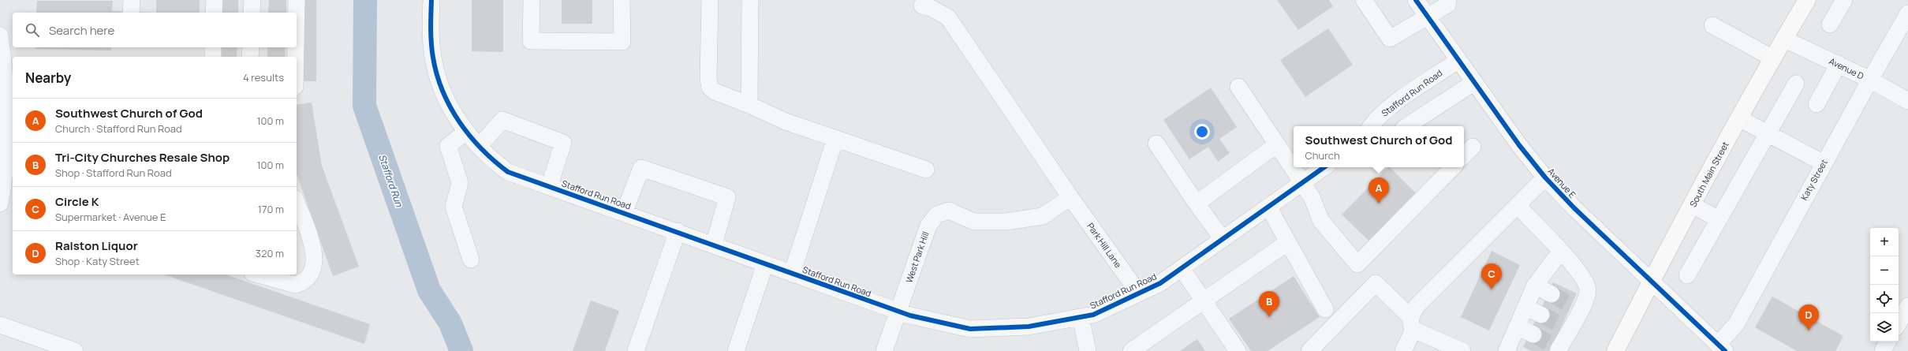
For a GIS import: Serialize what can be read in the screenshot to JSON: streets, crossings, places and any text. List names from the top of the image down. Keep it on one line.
{"streets":{"highway":["South Main Street"],"street":["Avenue D","Stafford Run Road","Katy Street","Avenue E","Park Hill Lane","West Park Hill"]},"crossings":[["Avenue D","South Main Street"],["Avenue D","Katy Street"],["Stafford Run Road","Avenue E"],["Stafford Run Road","Park Hill Lane"],["Stafford Run Road","West Park Hill"],["South Main Street","Avenue E"],["Katy Street","Avenue E"],["Park Hill Lane","West Park Hill"]],"water":["Stafford Run"],"page":{"search":"Search here","heading":["Nearby","4 results"],"list":[{"mark":"A","name":"Southwest Church of God","note":"Church · Stafford Run Road","value":"100 m"},{"mark":"B","name":"Tri-City Churches Resale Shop","note":"Shop · Stafford Run Road","value":"100 m"},{"mark":"C","name":"Circle K","note":"Supermarket · Avenue E","value":"170 m"},{"mark":"D","name":"Ralston Liquor","note":"Shop · Katy Street","value":"320 m"}],"popup":["Southwest Church of God","Church"],"pins":["A","C","B","D"],"map_buttons":["+","−"]}}
